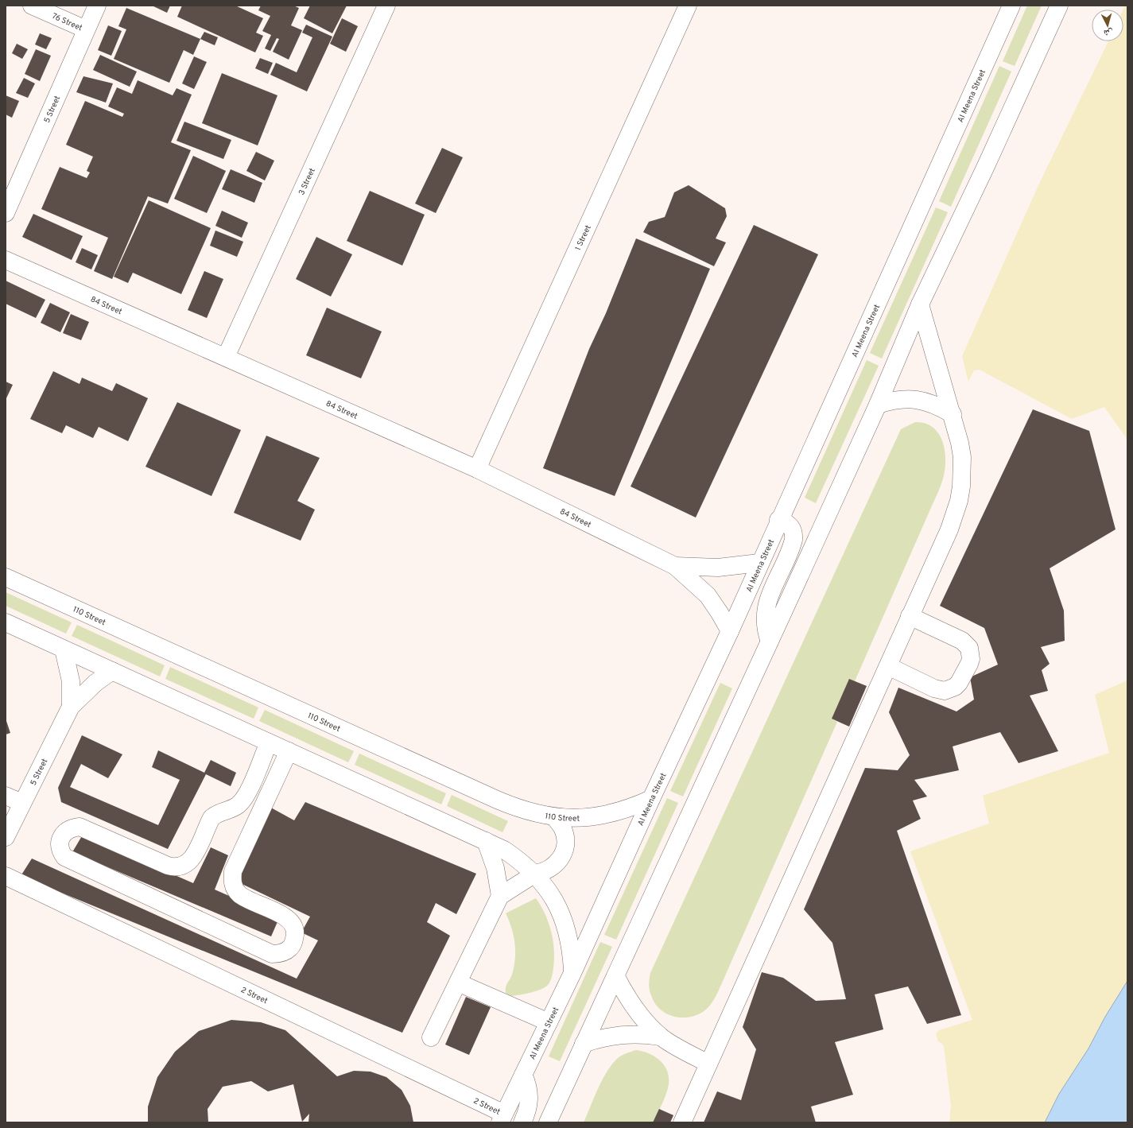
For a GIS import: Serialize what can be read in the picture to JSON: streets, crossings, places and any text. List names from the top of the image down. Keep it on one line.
{"streets":{"main road":["76 Street","Al Meena Street","5 Street","3 Street","1 Street","84 Street","110 Street","2 Street"]},"crossings":[["76 Street","5 Street"],["Al Meena Street","84 Street"],["Al Meena Street","110 Street"],["Al Meena Street","2 Street"],["3 Street","84 Street"],["1 Street","84 Street"]],"north":"bottom"}
